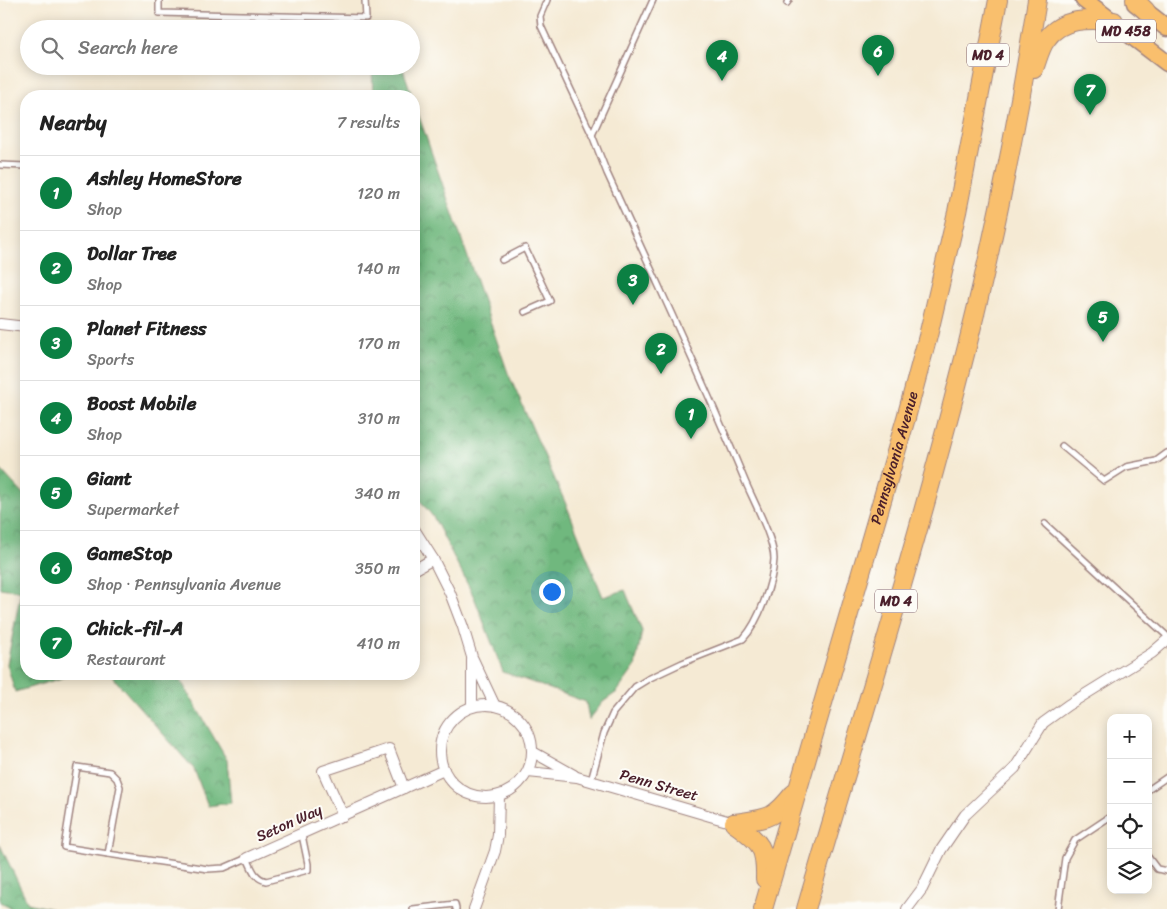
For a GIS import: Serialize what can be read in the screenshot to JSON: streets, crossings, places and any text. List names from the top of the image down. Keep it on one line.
{"streets":{"highway":["MD 4","Pennsylvania Avenue"],"main road":["MD 458"],"street":["Penn Street","Seton Way"]},"crossings":[["Penn Street","Seton Way"]],"page":{"search":"Search here","pins":["6","4","7","3","5","2","1"],"heading":["Nearby","7 results"],"list":[{"mark":"1","name":"Ashley HomeStore","note":"Shop","value":"120 m"},{"mark":"2","name":"Dollar Tree","note":"Shop","value":"140 m"},{"mark":"3","name":"Planet Fitness","note":"Sports","value":"170 m"},{"mark":"4","name":"Boost Mobile","note":"Shop","value":"310 m"},{"mark":"5","name":"Giant","note":"Supermarket","value":"340 m"},{"mark":"6","name":"GameStop","note":"Shop · Pennsylvania Avenue","value":"350 m"},{"mark":"7","name":"Chick-fil-A","note":"Restaurant","value":"410 m"}],"map_buttons":["+","−"]}}
